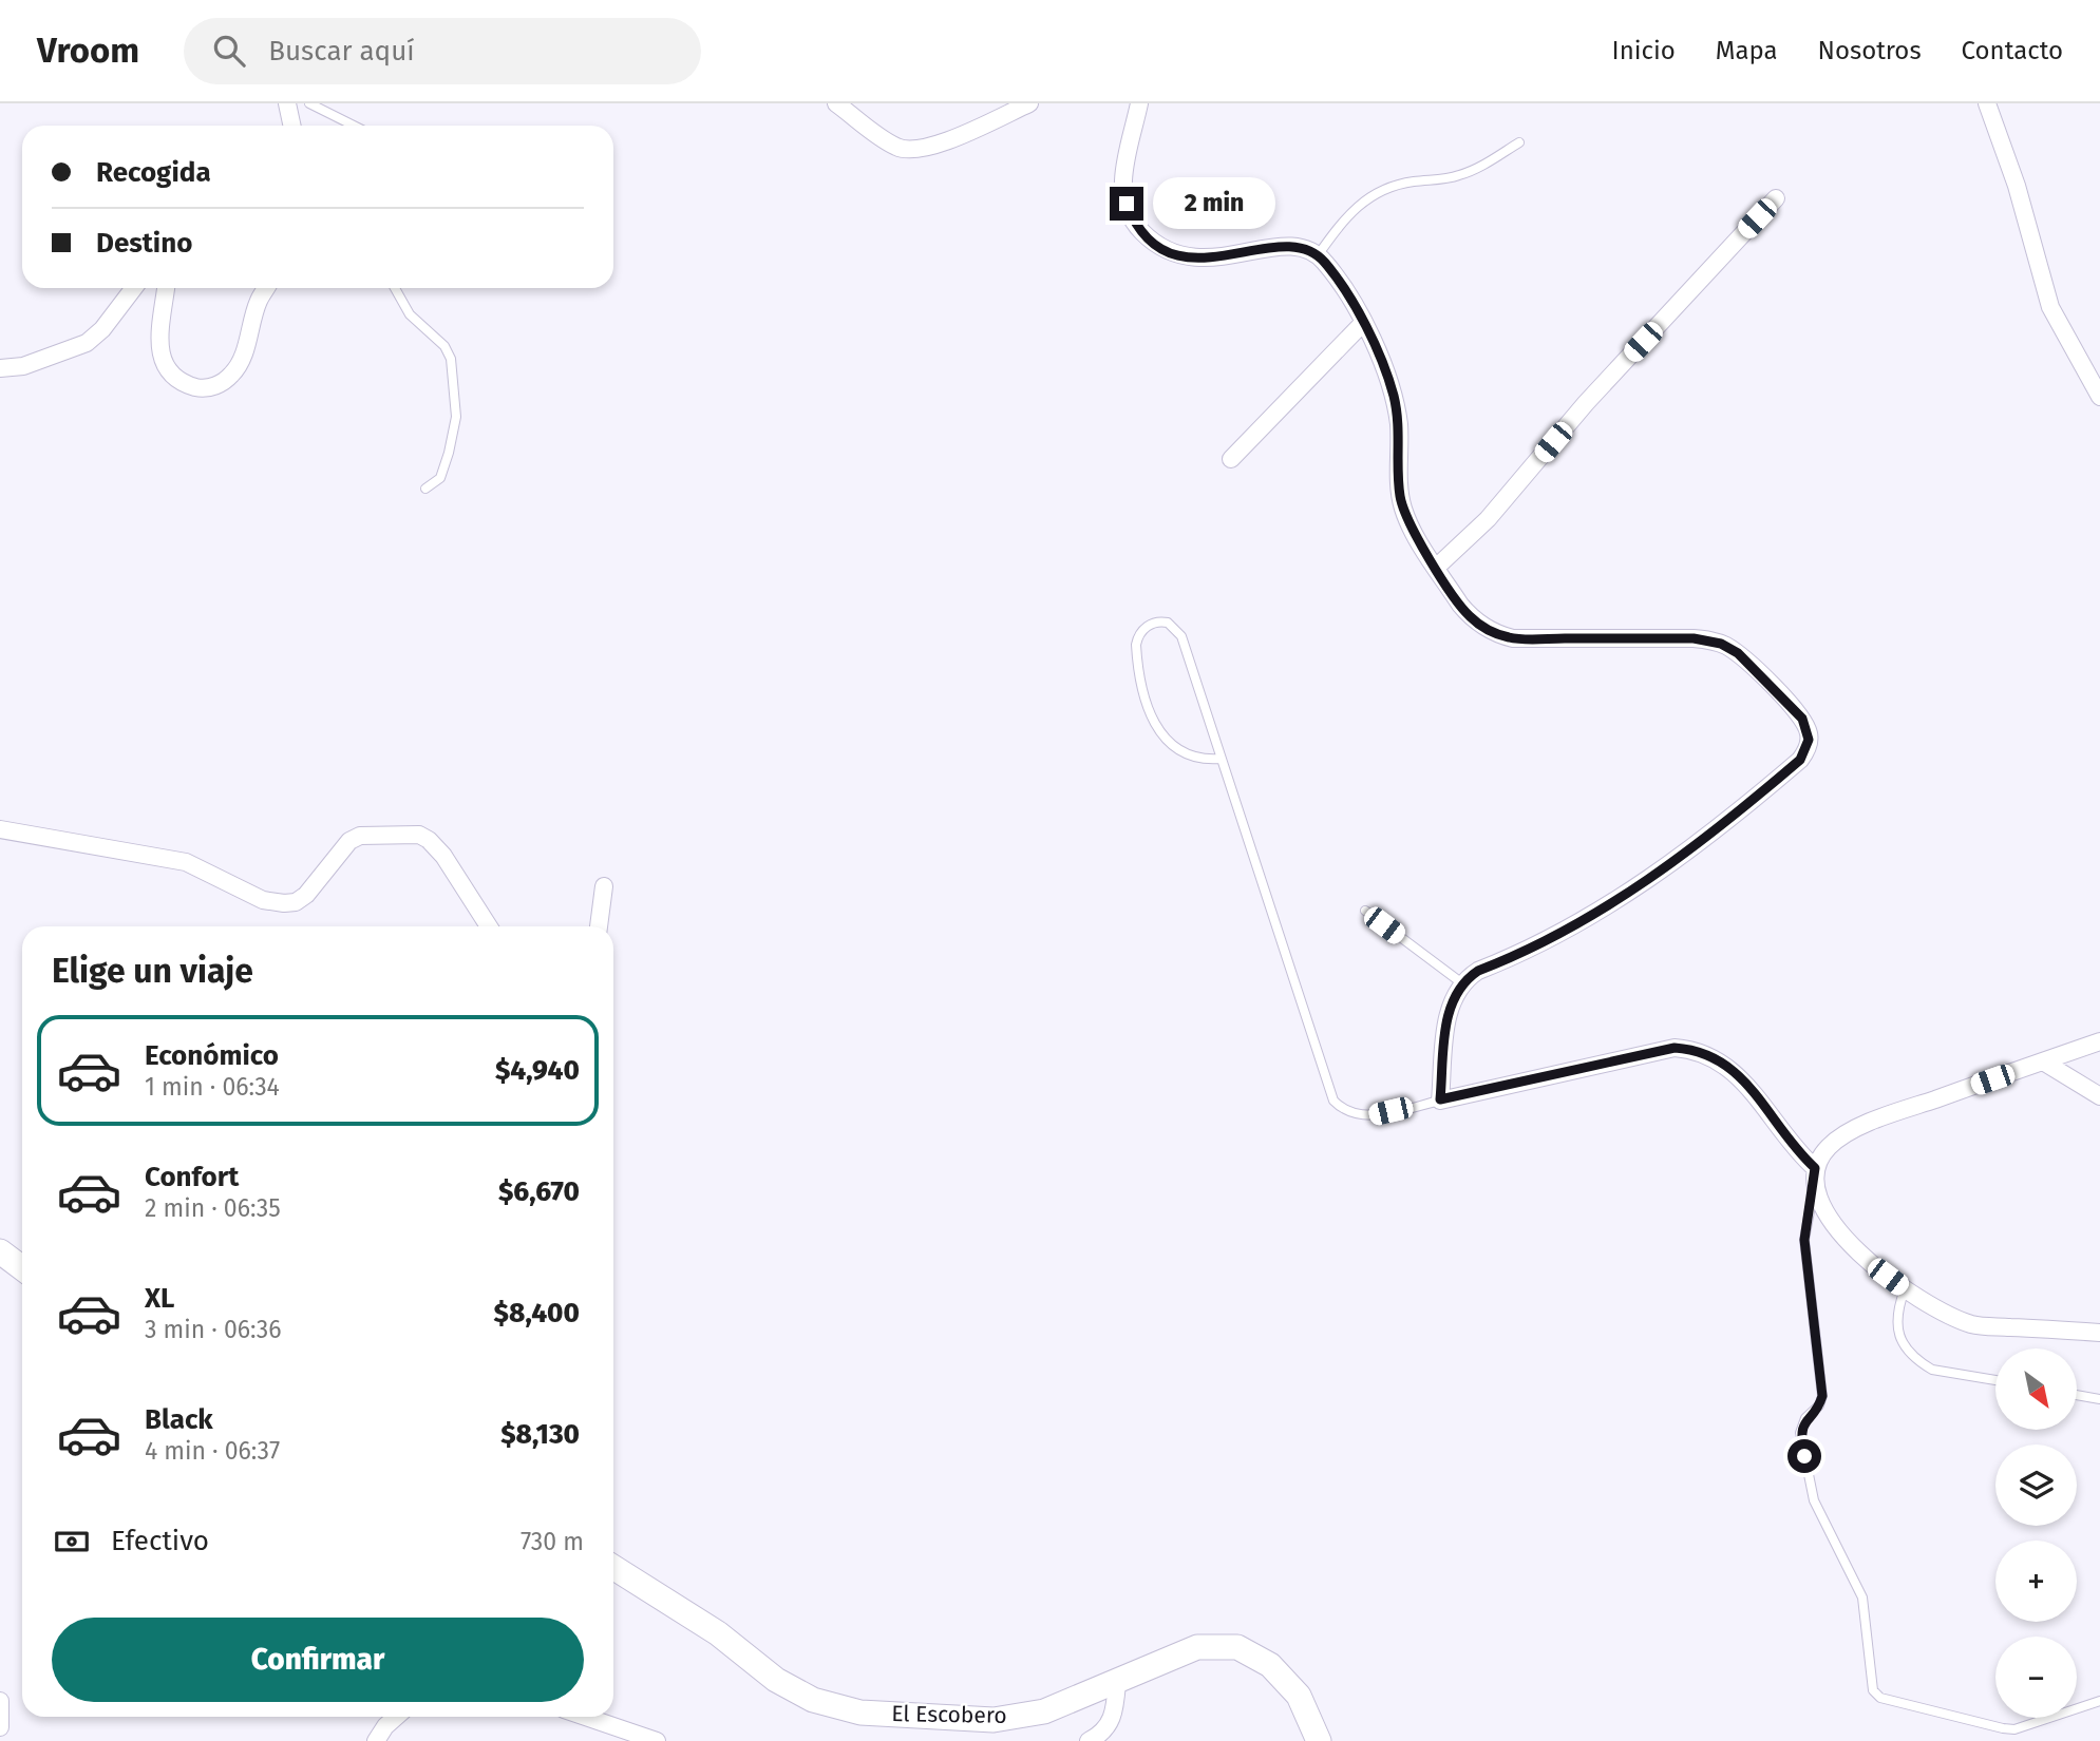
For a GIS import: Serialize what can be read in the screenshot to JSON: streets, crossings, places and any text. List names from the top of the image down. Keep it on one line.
{"streets":{"main road":["El Escobero"]},"north":"bottom right","page":{"header":"Vroom","search":"Buscar aquí","nav":["Inicio","Mapa","Nosotros","Contacto"],"banner":["Recogida","Destino"],"bubble":"2 min","heading":"Elige un viaje","list":[{"name":"Económico","note":"1 min · 06:34","value":"$4,940"},{"name":"Confort","note":"2 min · 06:35","value":"$6,670"},{"name":"XL","note":"3 min · 06:36","value":"$8,400"},{"name":"Black","note":"4 min · 06:37","value":"$8,130"}],"map_buttons":["+","−"],"pay":["Efectivo","730 m"],"buttons":"Confirmar"}}
